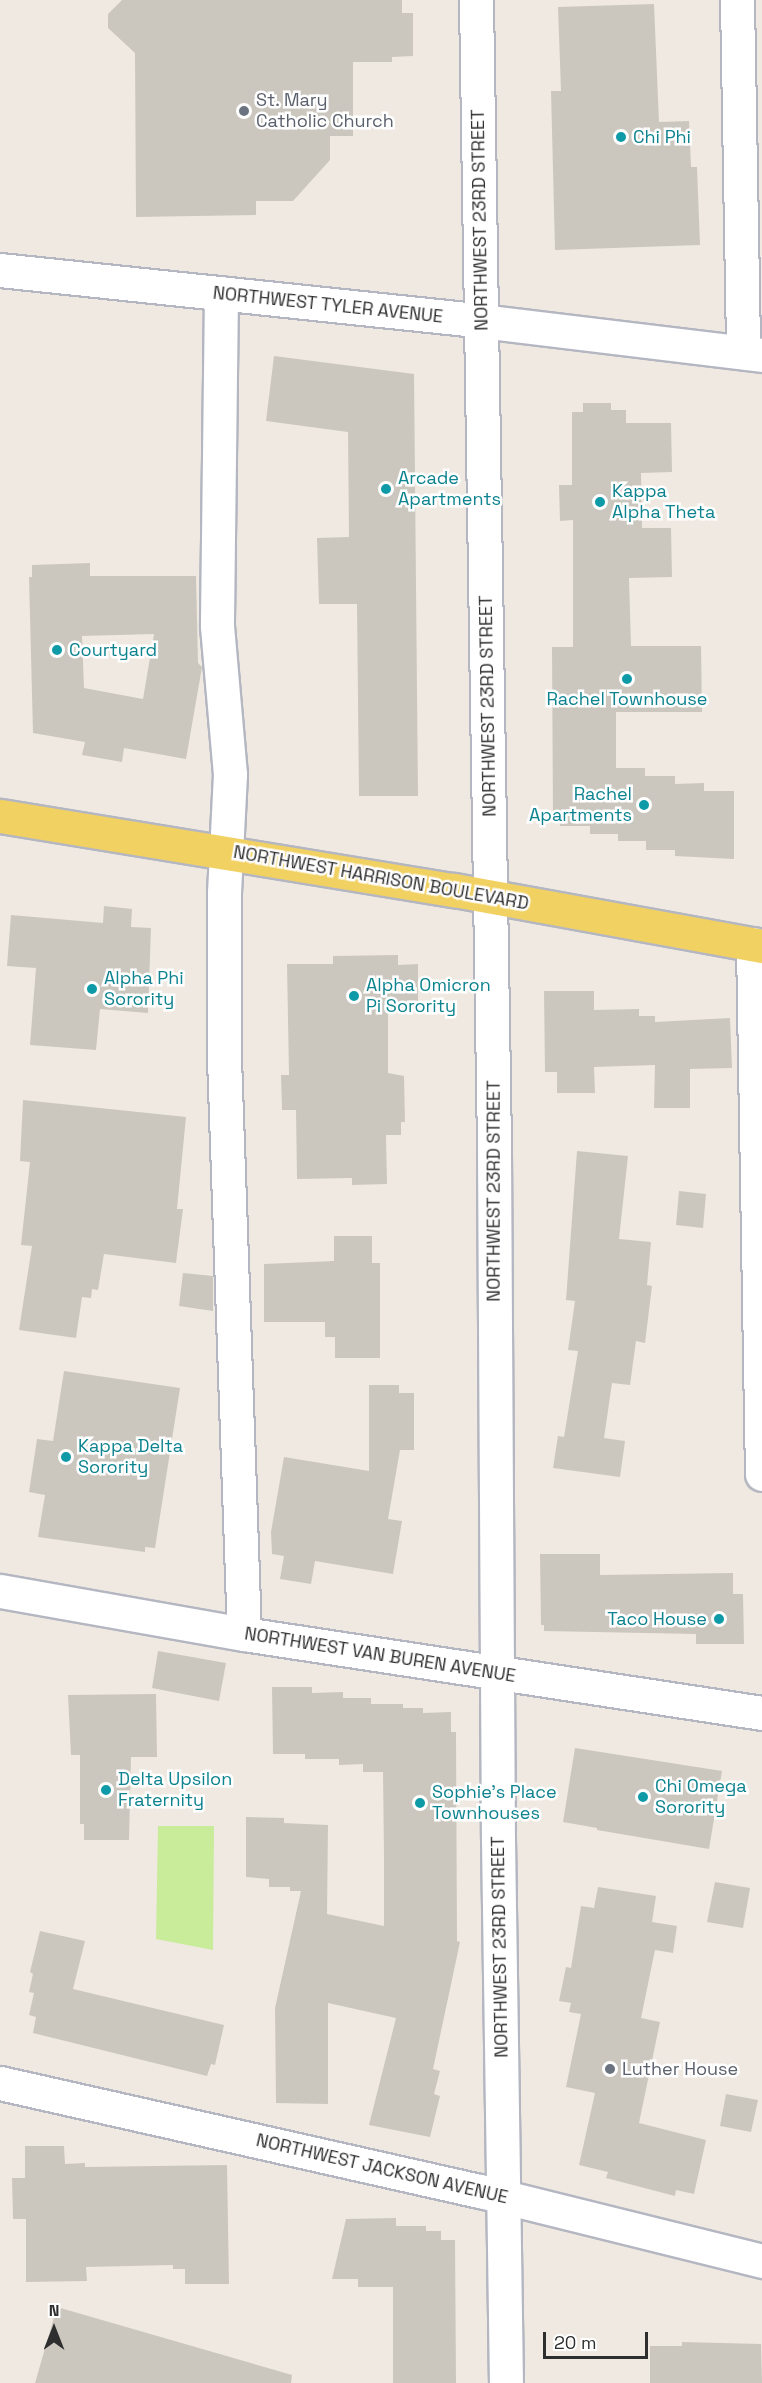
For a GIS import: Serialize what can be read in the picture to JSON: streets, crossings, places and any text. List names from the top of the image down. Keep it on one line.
{"streets":{"main road":["NORTHWEST HARRISON BOULEVARD"],"street":["NORTHWEST 23RD STREET","NORTHWEST TYLER AVENUE","NORTHWEST VAN BUREN AVENUE","NORTHWEST JACKSON AVENUE"]},"crossings":[["NORTHWEST 23RD STREET","NORTHWEST TYLER AVENUE"],["NORTHWEST 23RD STREET","NORTHWEST HARRISON BOULEVARD"],["NORTHWEST 23RD STREET","NORTHWEST VAN BUREN AVENUE"],["NORTHWEST 23RD STREET","NORTHWEST JACKSON AVENUE"]],"places":["St. Mary Catholic Church","Chi Phi","Arcade Apartments","Kappa Alpha Theta","Courtyard","Rachel Townhouse","Rachel Apartments","Alpha Phi Sorority","Alpha Omicron Pi Sorority","Kappa Delta Sorority","Taco House","Delta Upsilon Fraternity","Chi Omega Sorority","Sophie's Place Townhouses","Luther House"],"scale_bar":"20 m","north":"top"}
